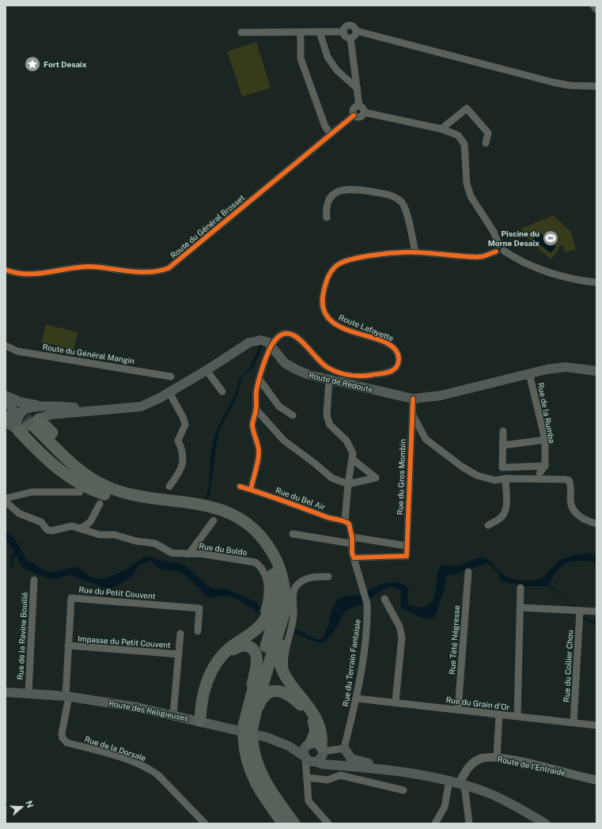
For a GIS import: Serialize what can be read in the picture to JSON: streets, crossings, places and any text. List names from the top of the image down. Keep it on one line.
{"streets":{"main road":["Route de Redoute","Route des Religieuses"],"street":["Route du Général Brosset","Route Lafayette","Route du Général Mangin","Rue de la Rumba","Rue du Gros Mombin","Rue du Bel Air","Rue du Boldo","Rue du Petit Couvent","Rue de la Ravine Bouillé","Rue Tété Négresse","Impasse du Petit Couvent","Rue du Terrain Fantaisie","Rue du Collier Chou","Rue du Grain d'Or","Rue de la Dorsale","Route de l'Entraide"]},"crossings":[["Route Lafayette","Route de Redoute"],["Route de Redoute","Rue de la Rumba"],["Route de Redoute","Rue du Gros Mombin"],["Rue du Gros Mombin","Rue du Terrain Fantaisie"],["Rue du Petit Couvent","Impasse du Petit Couvent"],["Rue du Petit Couvent","Route des Religieuses"],["Rue du Petit Couvent","Rue de la Dorsale"],["Rue de la Ravine Bouillé","Route des Religieuses"],["Rue Tété Négresse","Rue du Grain d'Or"],["Rue du Terrain Fantaisie","Rue du Grain d'Or"],["Rue du Collier Chou","Rue du Grain d'Or"],["Route des Religieuses","Rue de la Dorsale"],["Route des Religieuses","Route de l'Entraide"]],"places":{"place":["Fort Desaix"],"sports":["Piscine du Morne Desaix"]},"north":"right"}
